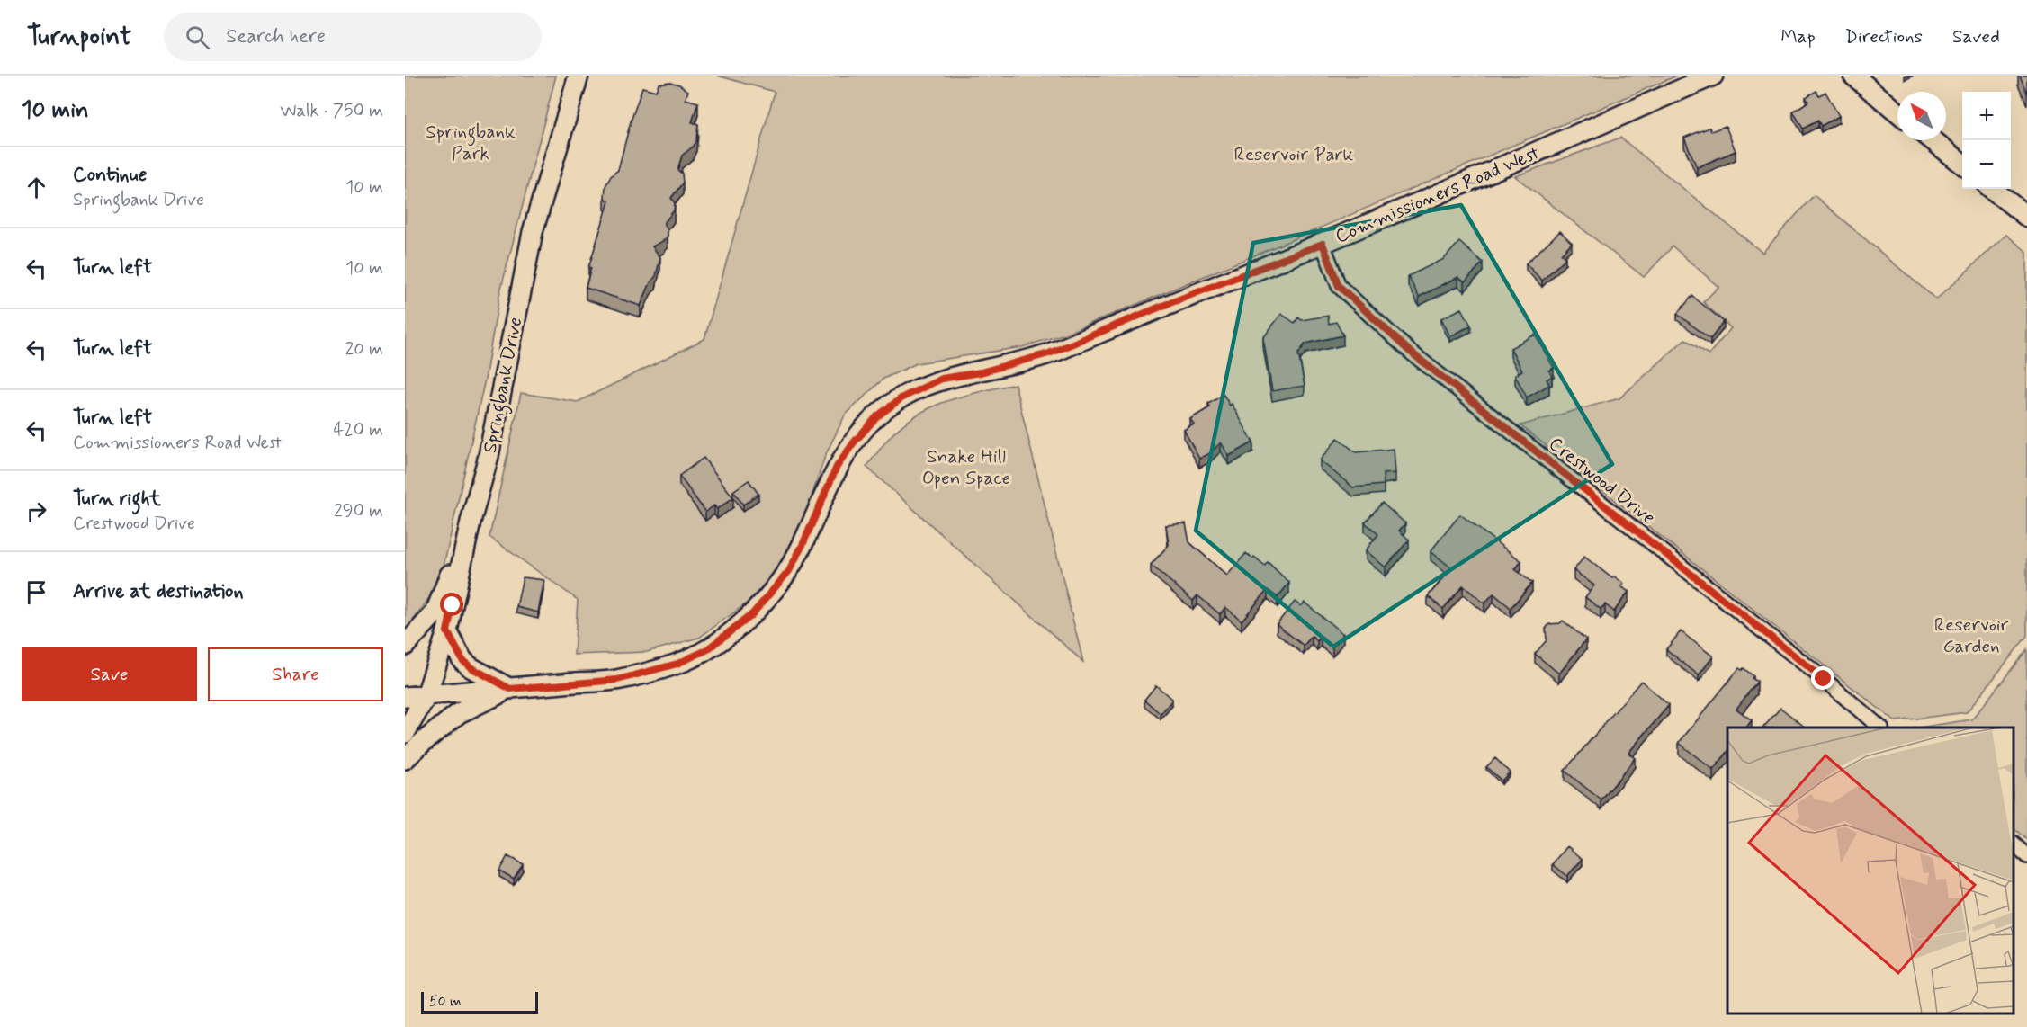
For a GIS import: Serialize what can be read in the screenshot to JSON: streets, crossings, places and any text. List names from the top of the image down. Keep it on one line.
{"streets":{"main road":["Commissioners Road West","Springbank Drive"],"street":["Crestwood Drive"]},"crossings":[["Commissioners Road West","Springbank Drive"],["Commissioners Road West","Crestwood Drive"]],"parks":["Springbank Park","Reservoir Park","Snake Hill Open Space","Reservoir Garden"],"scale_bar":"50 m","north":"top left","page":{"header":"Turnpoint","search":"Search here","nav":["Map","Directions","Saved"],"heading":["10 min","Walk · 750 m"],"map_buttons":["+","−"],"list":[["Continue","Springbank Drive","10 m"],["Turn left","10 m"],["Turn left","20 m"],["Turn left","Commissioners Road West","420 m"],["Turn right","Crestwood Drive","290 m"],"Arrive at destination"],"buttons":["Save","Share"],"scale":"50 m"}}
